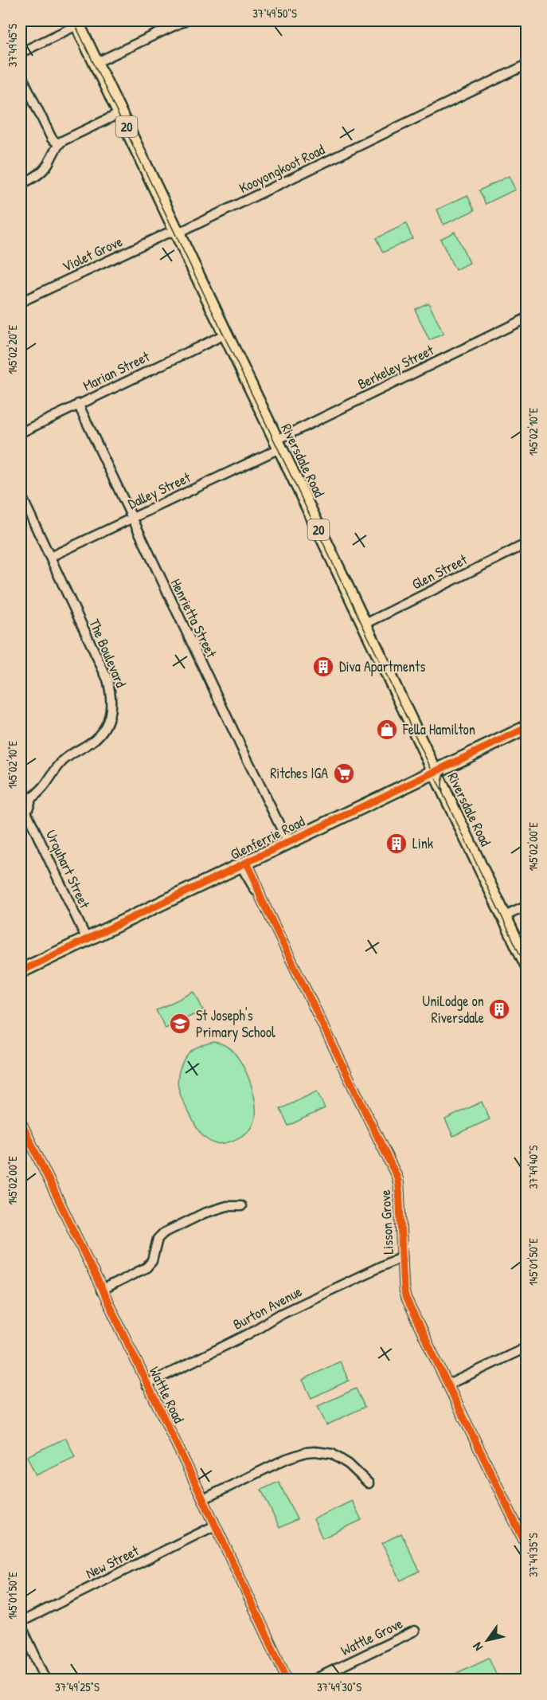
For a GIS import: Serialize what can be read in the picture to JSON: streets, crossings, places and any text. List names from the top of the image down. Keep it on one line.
{"streets":{"main road":["20","Riversdale Road","Glenferrie Road"],"street":["Kooyongkoot Road","Violet Grove","Berkeley Street","Marian Street","Dalley Street","Glen Street","Henrietta Street","The Boulevard","Urquhart Street","Lisson Grove","Burton Avenue","Wattle Road","New Street","Wattle Grove"]},"crossings":[["Kooyongkoot Road","Violet Grove"],["Kooyongkoot Road","Riversdale Road"],["Violet Grove","Riversdale Road"],["Berkeley Street","Riversdale Road"],["Berkeley Street","Dalley Street"],["Marian Street","Riversdale Road"],["Marian Street","Henrietta Street"],["Riversdale Road","Dalley Street"],["Riversdale Road","Glen Street"],["Riversdale Road","Glenferrie Road"],["Dalley Street","Henrietta Street"],["Dalley Street","The Boulevard"],["Henrietta Street","Glenferrie Road"],["Glenferrie Road","Urquhart Street"],["Glenferrie Road","Lisson Grove"],["Lisson Grove","Burton Avenue"],["Burton Avenue","Wattle Road"],["Wattle Road","New Street"]],"places":{"building":["Diva Apartments","Link","UniLodge on Riversdale"],"shop":["Fella Hamilton"],"supermarket":["Ritches IGA"],"school or university":["St Joseph's Primary School"]},"north":"bottom left","coordinates":["37°49'50\"S","37°49'45\"S","145°02'20\"E","145°02'10\"E","145°02'00\"E","37°49'40\"S","145°01'50\"E","37°49'35\"S","37°49'25\"S","37°49'30\"S"]}
